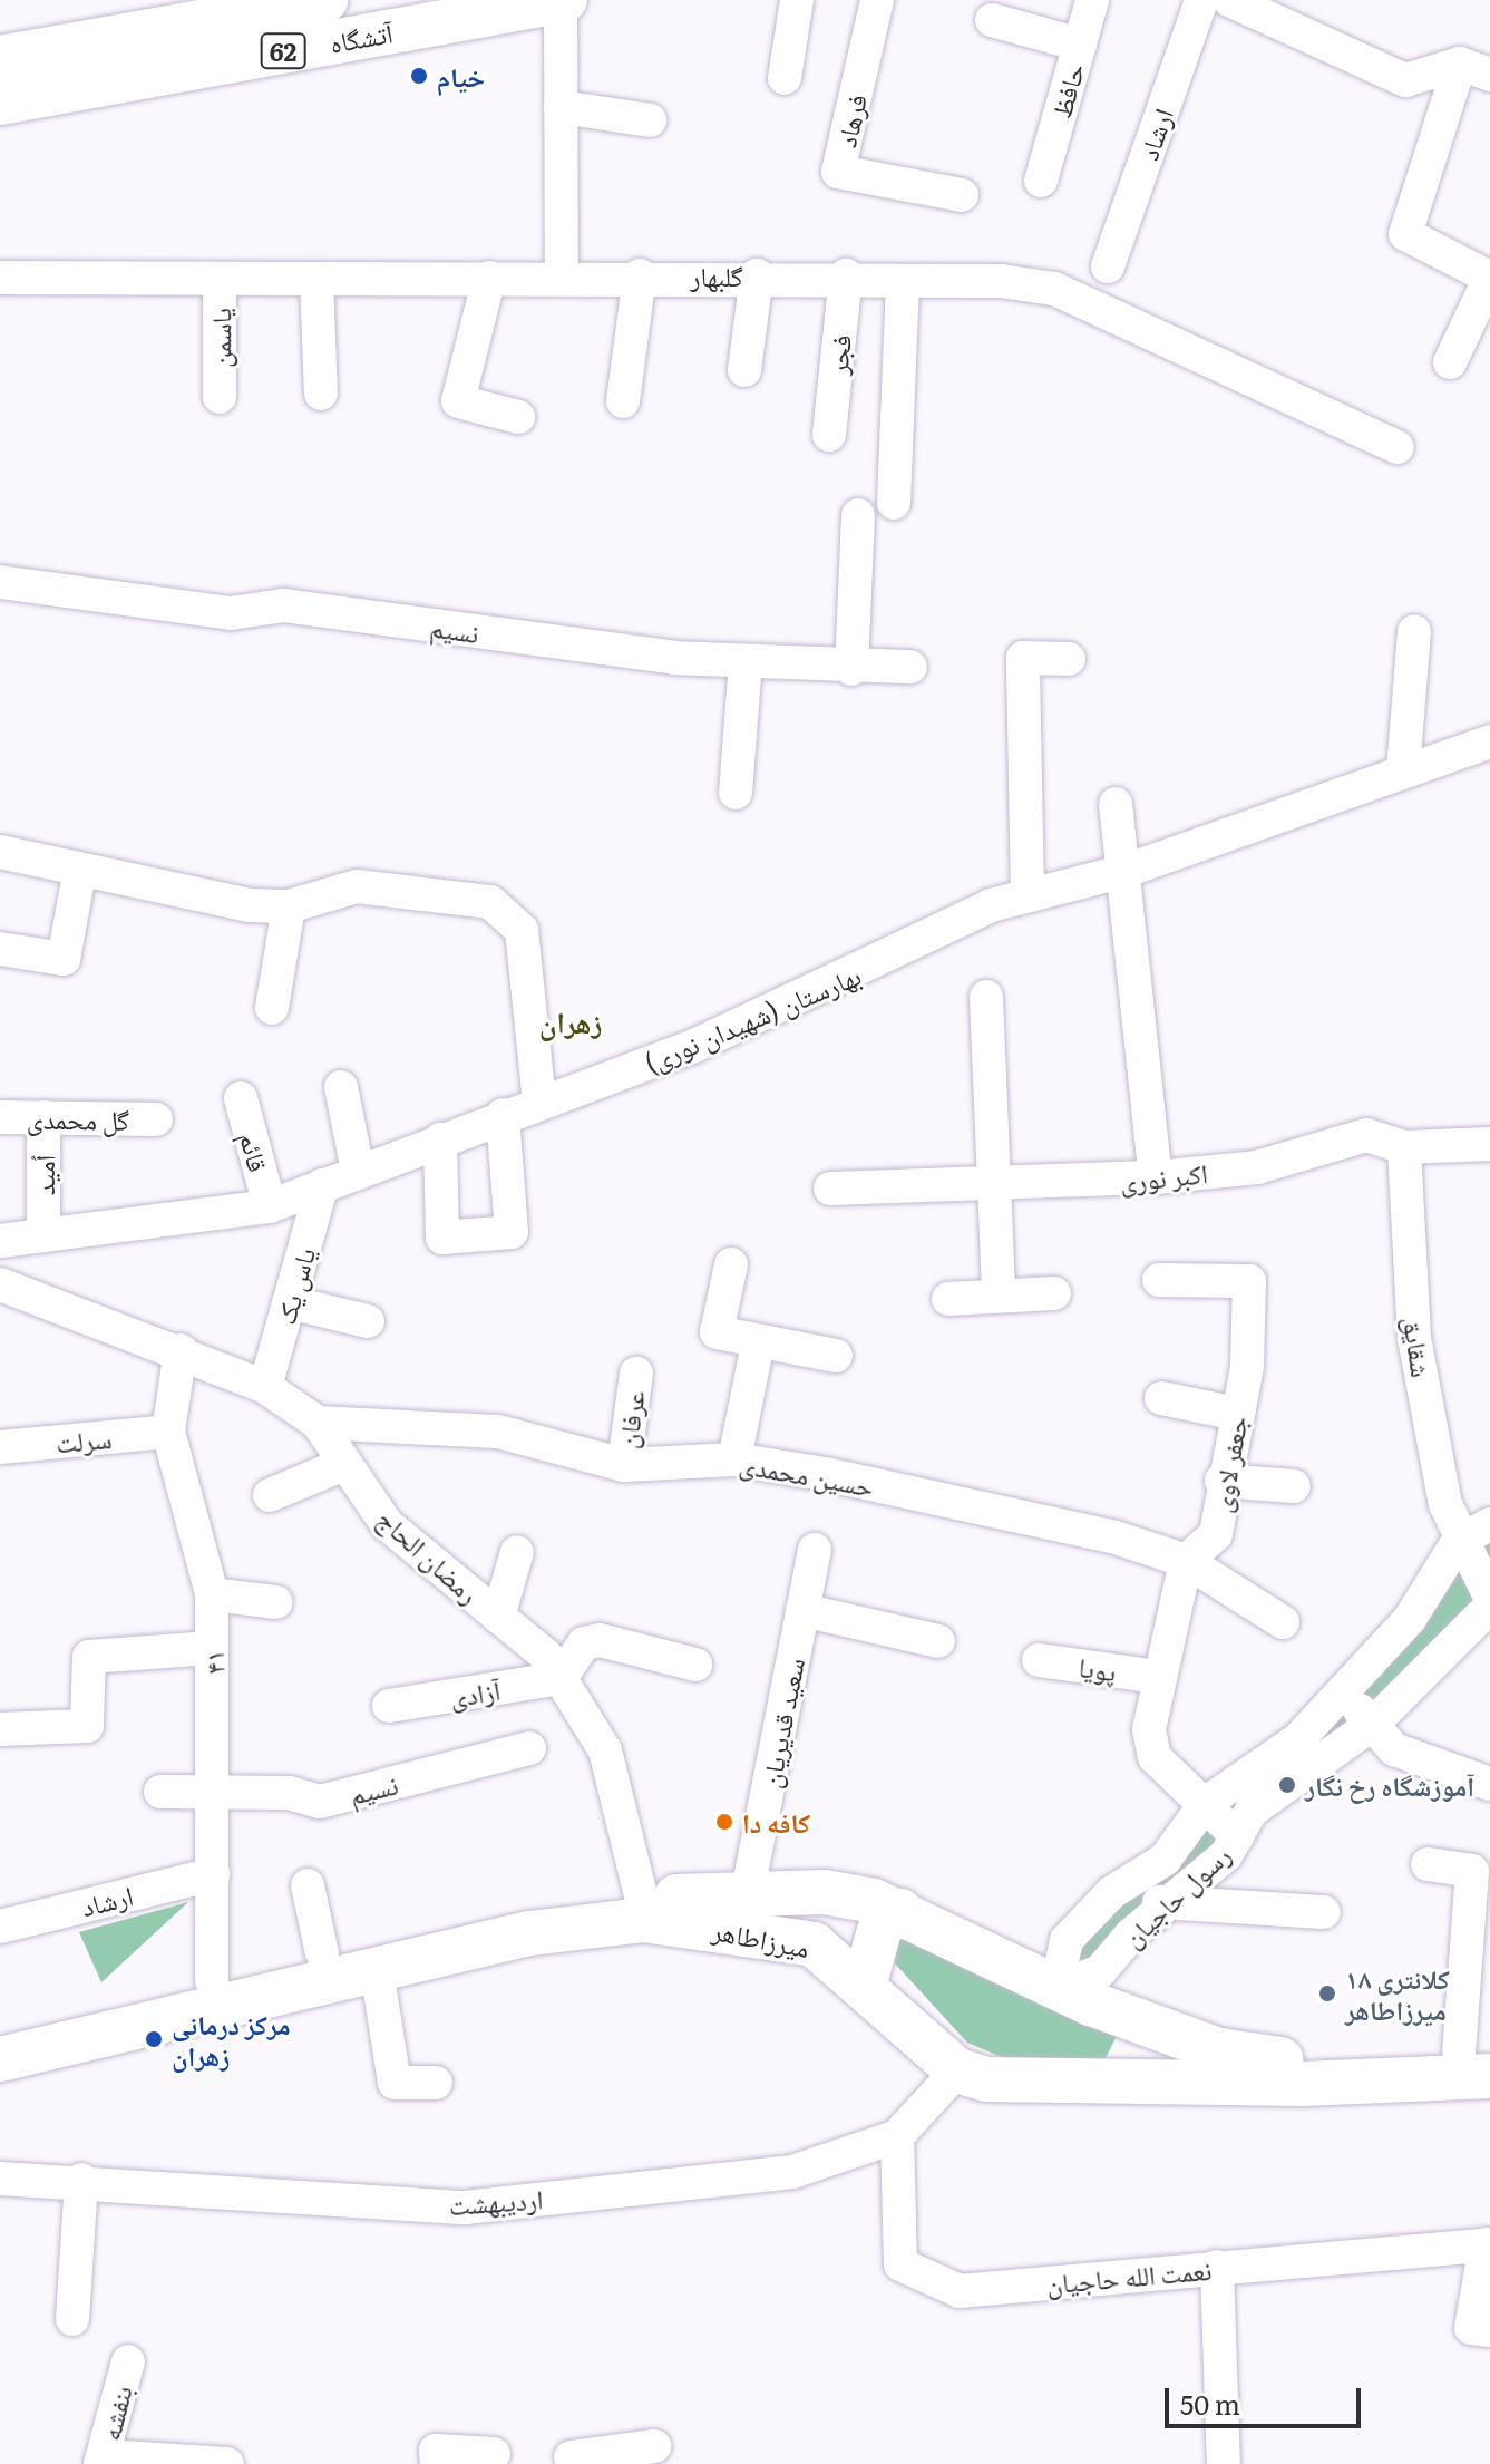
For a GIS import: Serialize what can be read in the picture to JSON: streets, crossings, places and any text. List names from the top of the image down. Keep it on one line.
{"streets":{"main road":["آتشگاه","62","میرزاطاهر"],"street":["حافظ","فرهاد","ارشاد","گلبهار","یاسمن","فجر","نسیم","بهارستان (شهیدان نوری)","گل محمدی","قائم","اُمید","اکبر نوری","یاس یک","شقایق","عرفان","سرلت","جعفر لاوی","حسین محمدی","رمضان الحاج","۴۱","پویا","آزادی","سعید قدیریان","رسول حاجیان","اردیبهشت","نعمت الله حاجیان","بنفشه"]},"crossings":[["ارشاد","۴۱"],["گلبهار","یاسمن"],["گلبهار","فجر"],["نسیم","۴۱"],["بهارستان (شهیدان نوری)","قائم"],["بهارستان (شهیدان نوری)","اُمید"],["بهارستان (شهیدان نوری)","یاس یک"],["گل محمدی","اُمید"],["اکبر نوری","شقایق"],["یاس یک","رمضان الحاج"],["شقایق","رسول حاجیان"],["عرفان","حسین محمدی"],["سرلت","۴۱"],["جعفر لاوی","حسین محمدی"],["حسین محمدی","رمضان الحاج"],["رمضان الحاج","۴۱"],["رمضان الحاج","آزادی"],["رمضان الحاج","میرزاطاهر"],["۴۱","میرزاطاهر"],["سعید قدیریان","میرزاطاهر"],["رسول حاجیان","میرزاطاهر"],["میرزاطاهر","اردیبهشت"],["اردیبهشت","نعمت الله حاجیان"]],"districts":["زهران"],"places":["خیام","آموزشگاه رخ نگار","کافه دا","کلانتری ۱۸ میرزاطاهر","مرکز درمانی زهران"],"scale_bar":"50 m"}
